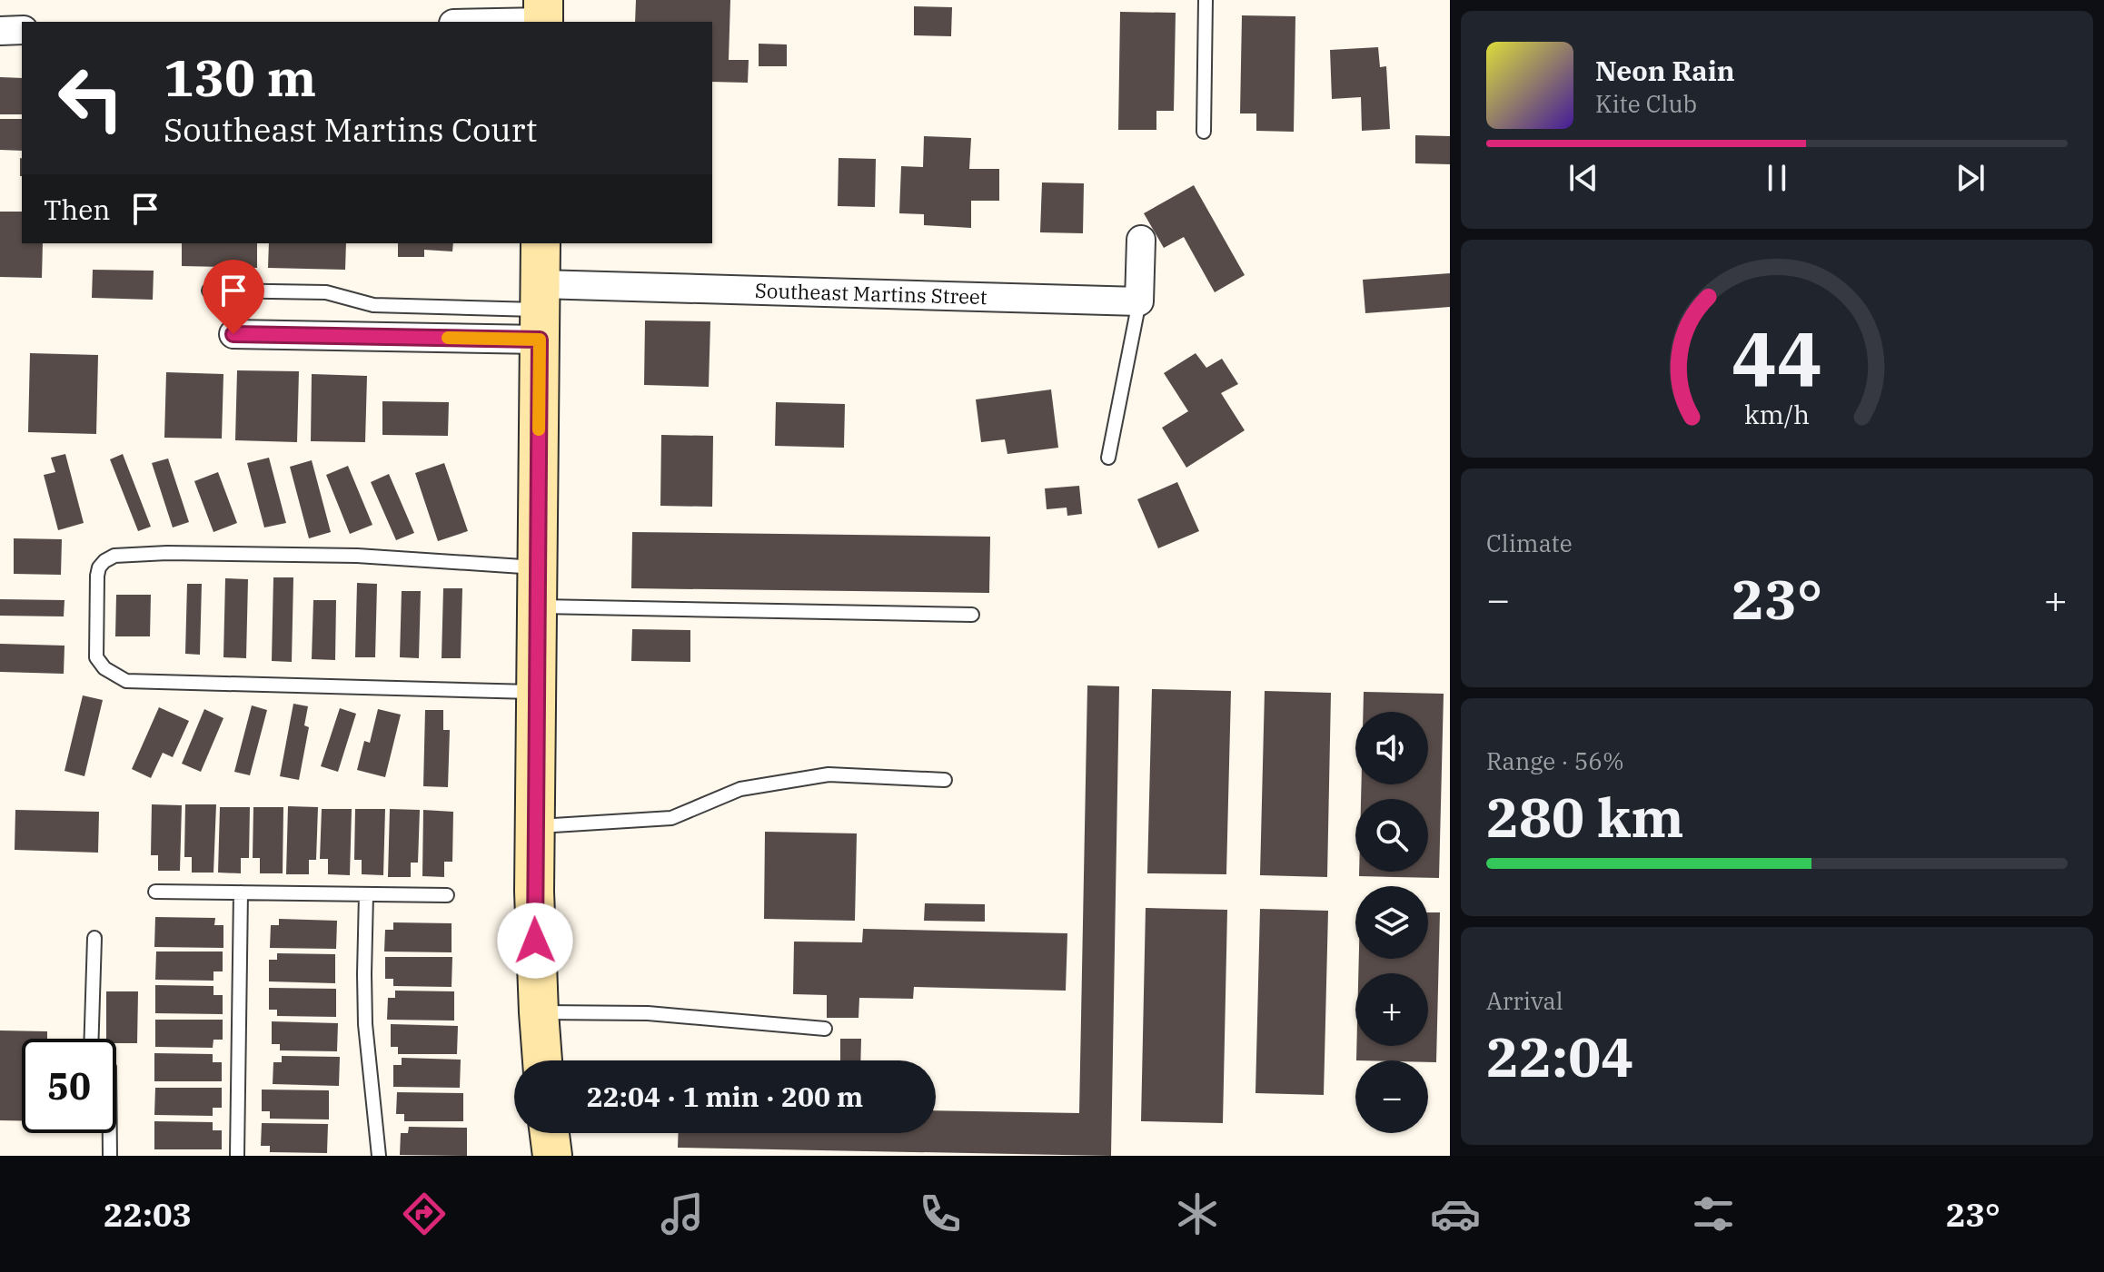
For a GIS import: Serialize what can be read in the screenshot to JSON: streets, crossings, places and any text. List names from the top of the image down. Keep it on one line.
{"streets":{"street":["Southeast Martins Street"]},"page":{"turn":["130 m","Southeast Martins Court"],"song":["Neon Rain","Kite Club"],"then":"Then","tile":["Climate",["Range · 56%","280 km"],["Arrival","22:04"]],"heat":["−","23°","+"],"map_buttons":["+","−"],"limit":"50","trip":"22:04 · 1 min · 200 m","tabs":["22:03","23°"],"gauge":["44","km/h"]}}
